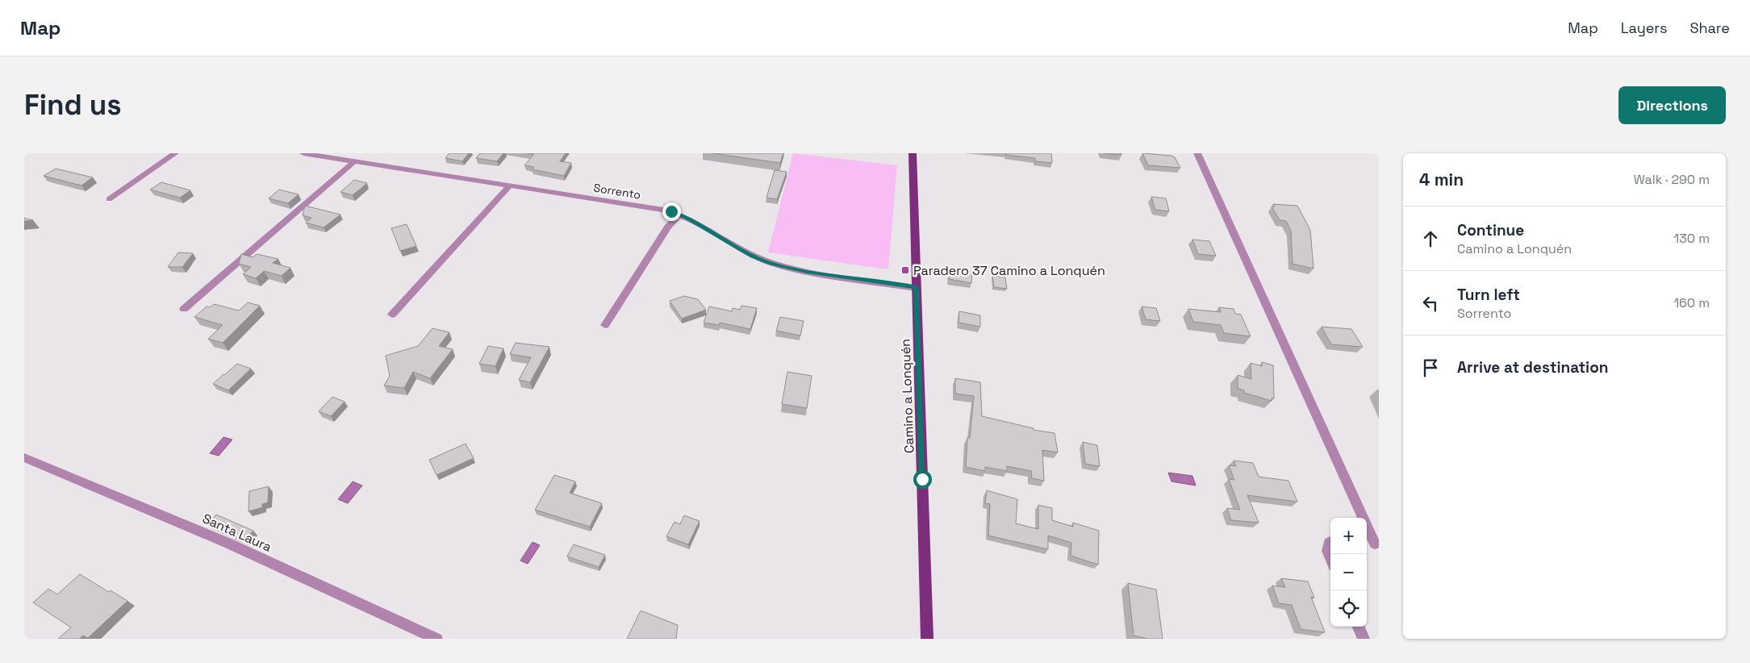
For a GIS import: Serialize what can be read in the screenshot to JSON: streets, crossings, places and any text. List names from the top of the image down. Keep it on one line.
{"streets":{"main road":["Camino a Lonquén"],"street":["Sorrento","Santa Laura"]},"crossings":[["Sorrento","Camino a Lonquén"]],"places":{"transit":["Paradero 37 Camino a Lonquén"]},"page":{"header":"Map","nav":["Map","Layers","Share"],"buttons":"Directions","title":"Find us","heading":["4 min","Walk · 290 m"],"list":[["Continue","Camino a Lonquén","130 m"],["Turn left","Sorrento","160 m"],"Arrive at destination"],"map_buttons":["+","−"]}}
